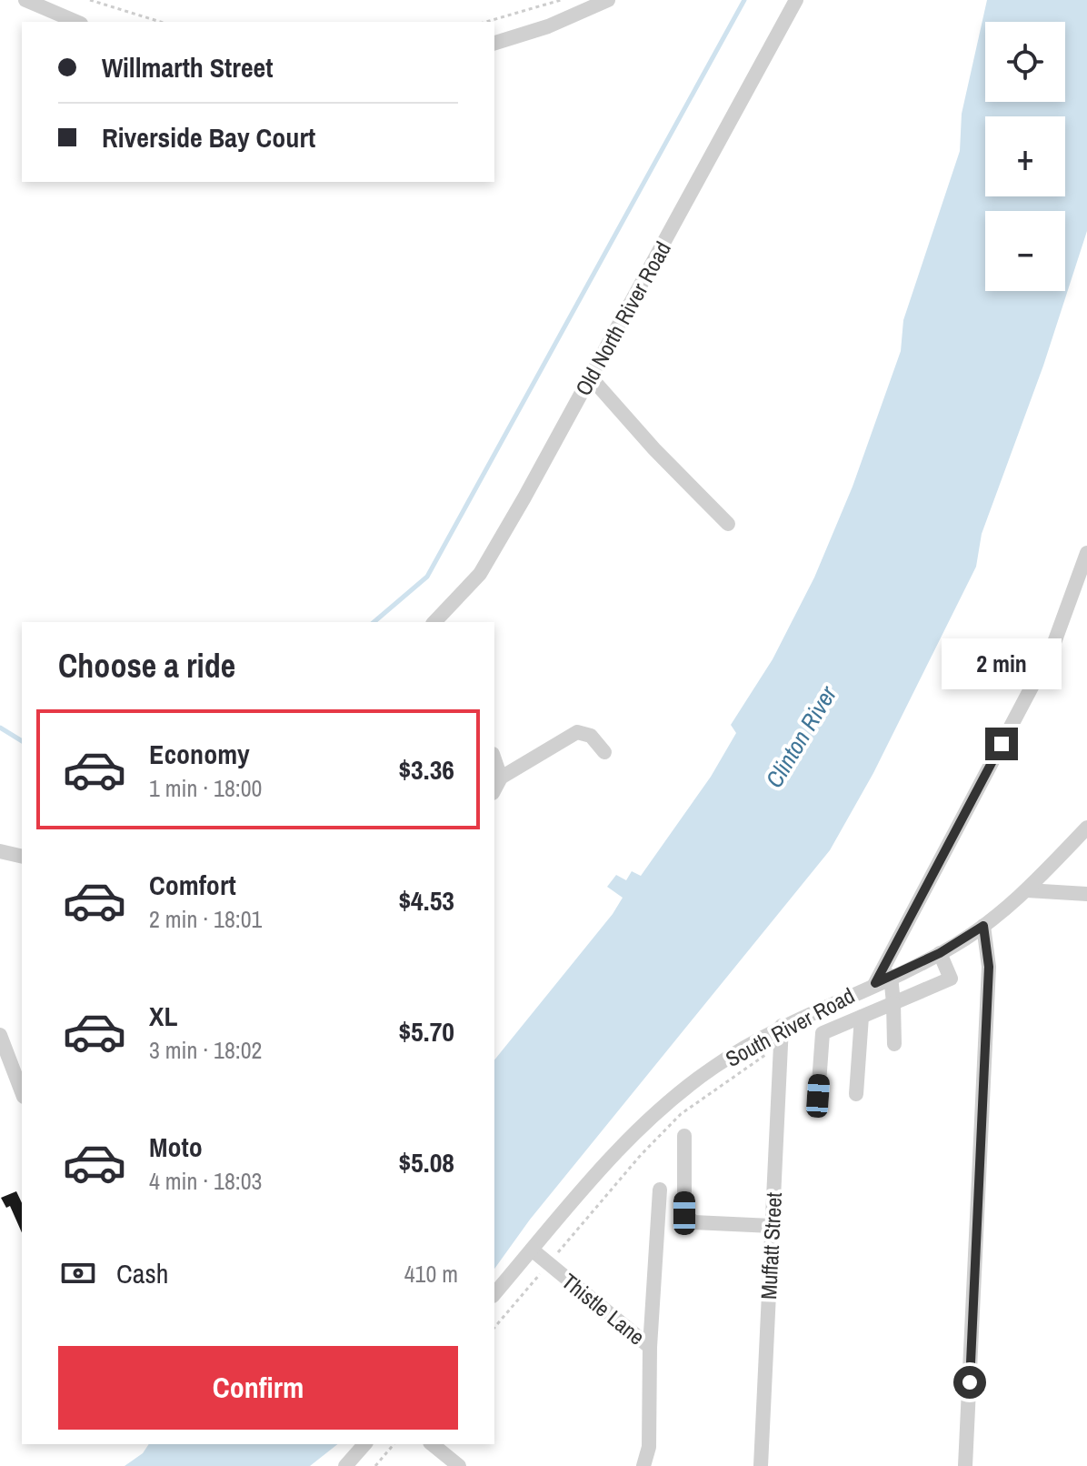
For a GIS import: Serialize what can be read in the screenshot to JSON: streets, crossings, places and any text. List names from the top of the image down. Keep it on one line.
{"streets":{"street":["Old North River Road","South River Road","Muffatt Street","Thistle Lane"]},"crossings":[["South River Road","Muffatt Street"],["South River Road","Thistle Lane"]],"water":["Clinton River"],"page":{"map_buttons":["+","−"],"banner":["Willmarth Street","Riverside Bay Court"],"heading":"Choose a ride","bubble":"2 min","list":[{"name":"Economy","note":"1 min · 18:00","value":"$3.36"},{"name":"Comfort","note":"2 min · 18:01","value":"$4.53"},{"name":"XL","note":"3 min · 18:02","value":"$5.70"},{"name":"Moto","note":"4 min · 18:03","value":"$5.08"}],"pay":["Cash","410 m"],"buttons":"Confirm"}}
